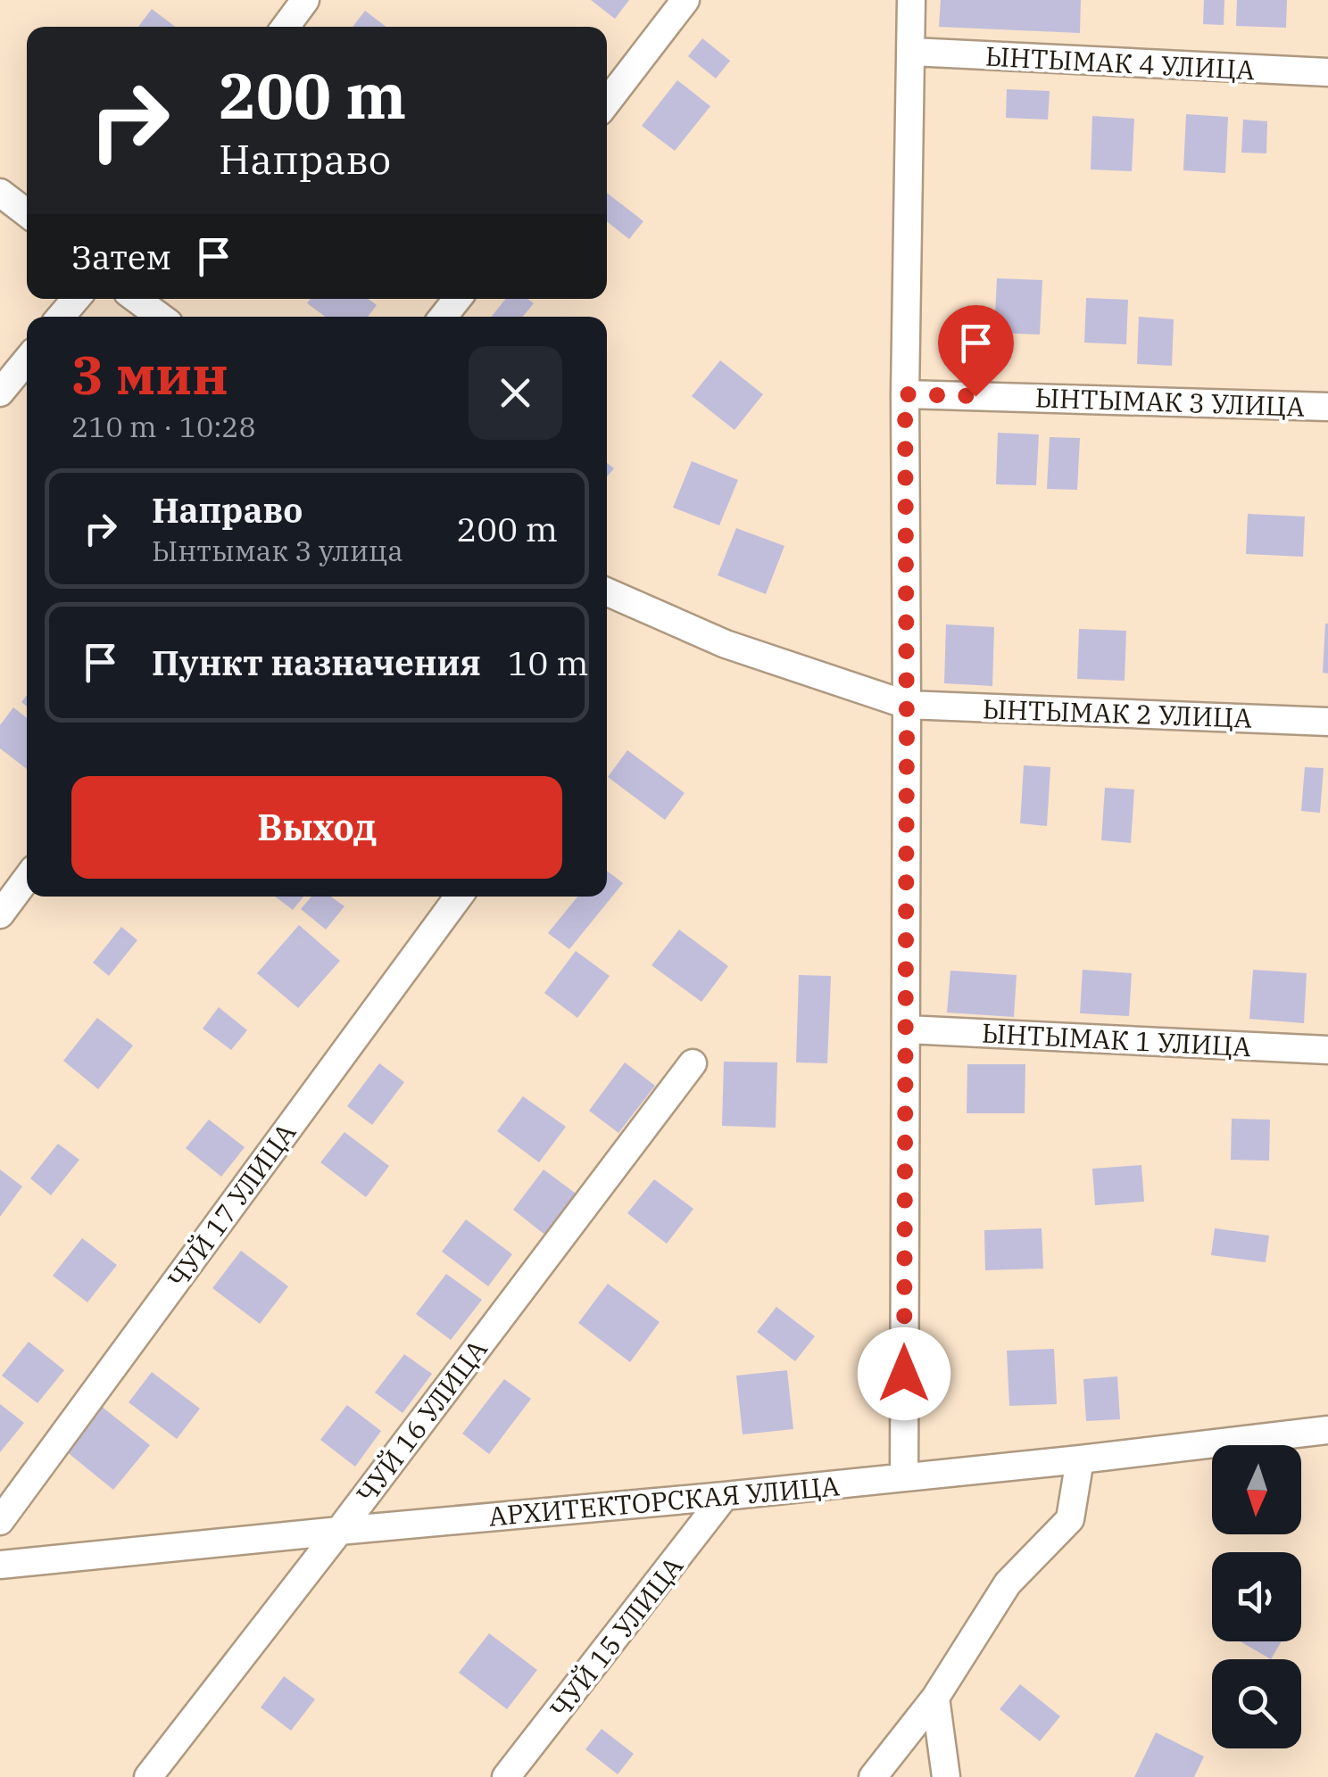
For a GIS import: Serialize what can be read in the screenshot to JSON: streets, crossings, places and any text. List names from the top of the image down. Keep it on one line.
{"streets":{"street":["ЫНТЫМАК 4 УЛИЦА","ЫНТЫМАК 3 УЛИЦА","ЫНТЫМАК 2 УЛИЦА","ЫНТЫМАК 1 УЛИЦА","ЧУЙ 17 УЛИЦА","ЧУЙ 16 УЛИЦА","АРХИТЕКТОРСКАЯ УЛИЦА","ЧУЙ 15 УЛИЦА"]},"crossings":[["ЧУЙ 16 УЛИЦА","АРХИТЕКТОРСКАЯ УЛИЦА"],["АРХИТЕКТОРСКАЯ УЛИЦА","ЧУЙ 15 УЛИЦА"]],"north":"bottom","page":{"turn":["200 m","Направо"],"then":"Затем","heading":["3 мин","210 m · 10:28"],"list":[{"name":"Направо","note":"Ынтымак 3 улица","value":"200 m"},{"name":"Пункт назначения","value":"10 m"}],"buttons":"Выход"}}
